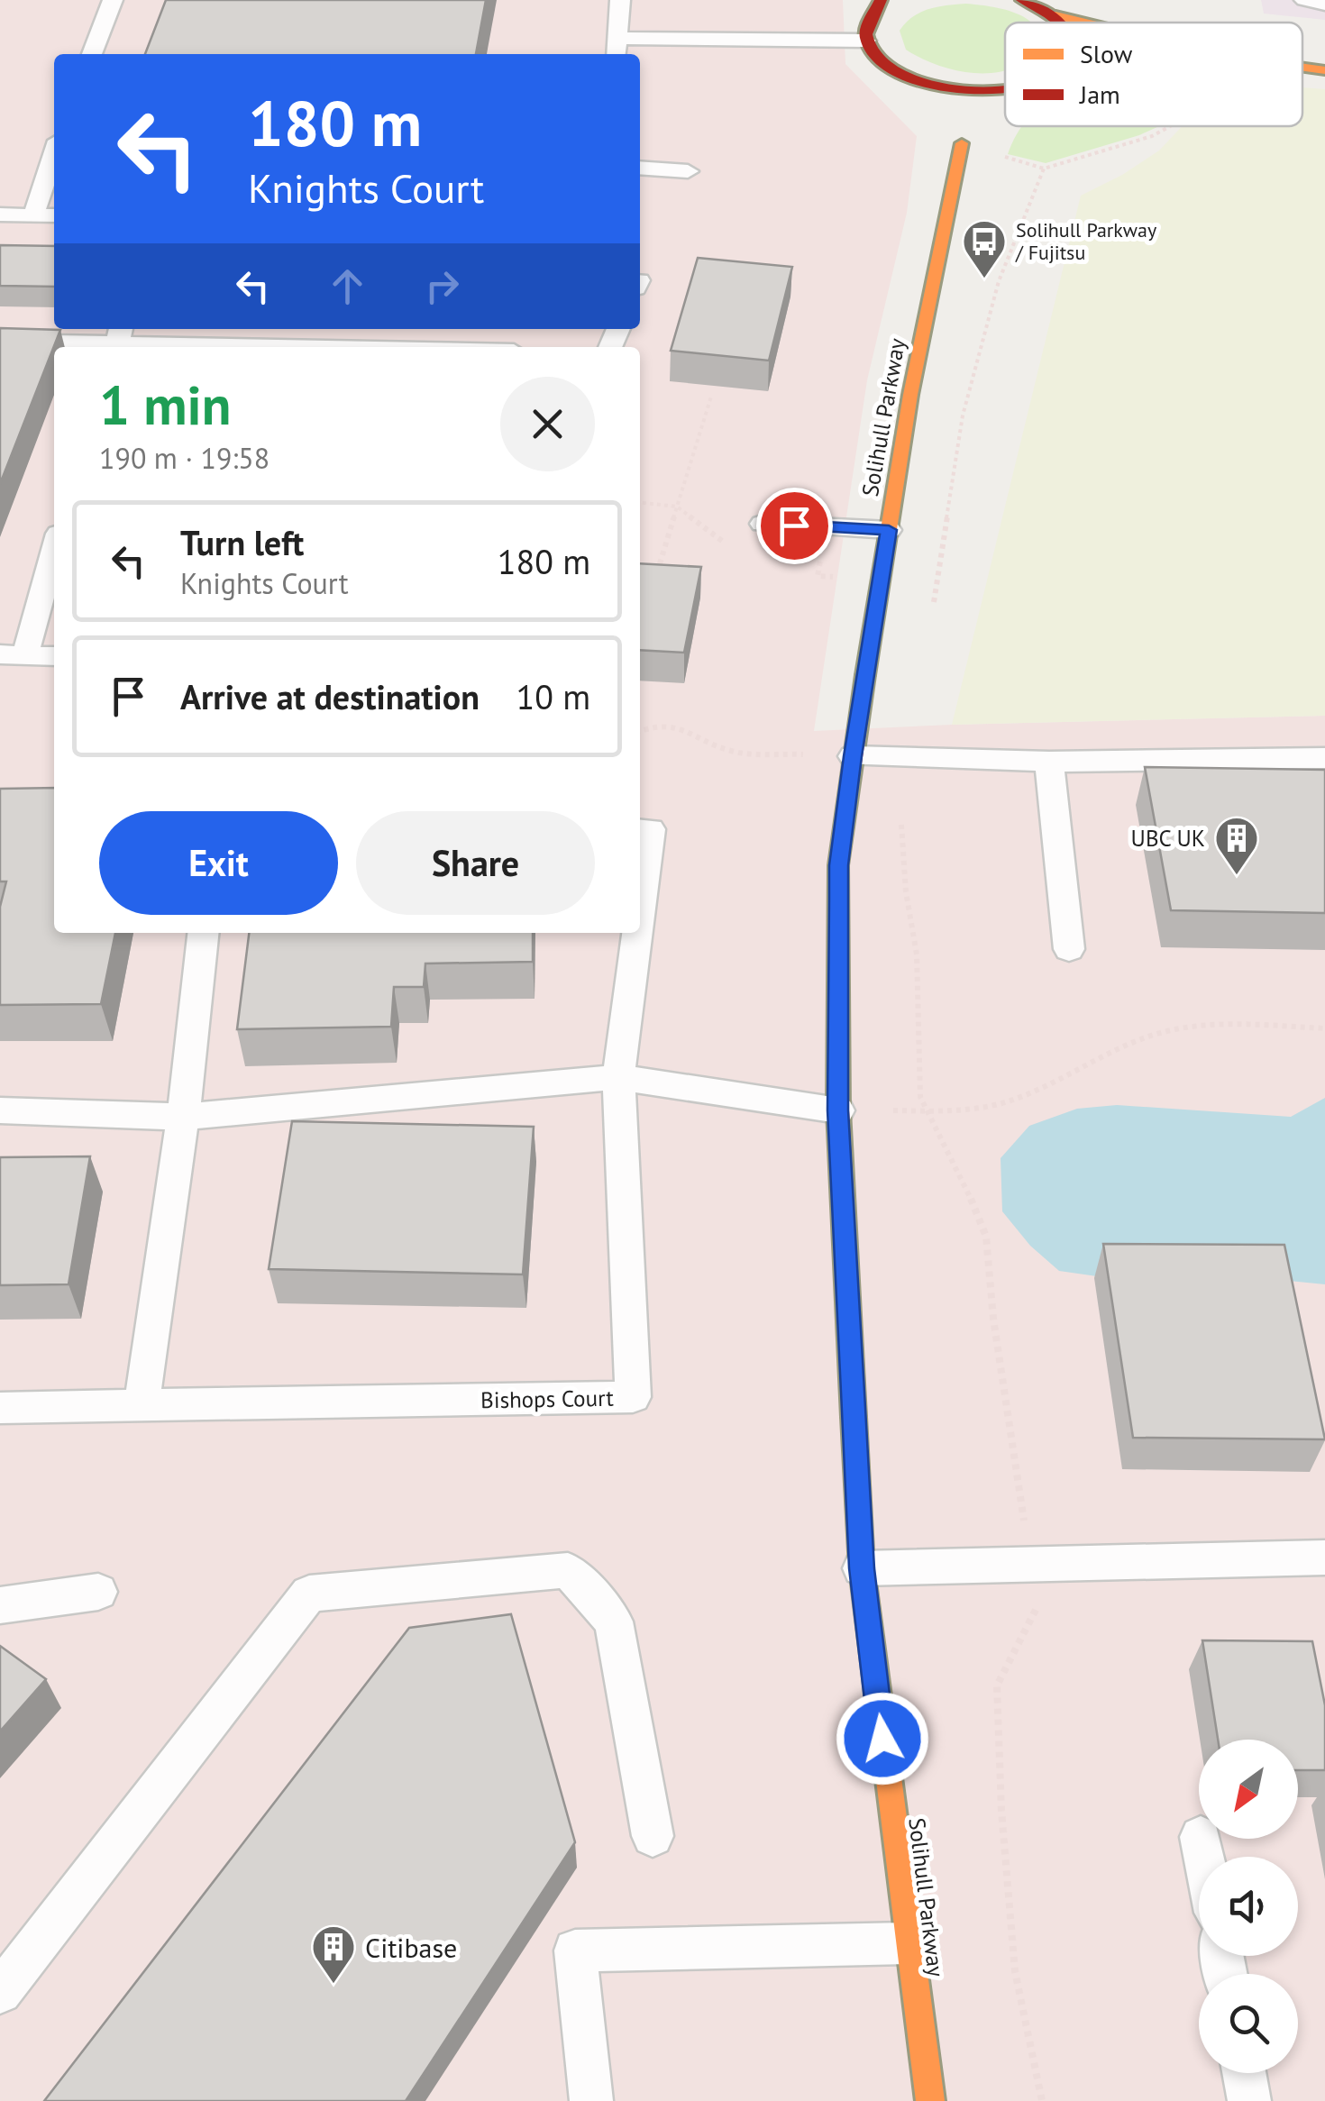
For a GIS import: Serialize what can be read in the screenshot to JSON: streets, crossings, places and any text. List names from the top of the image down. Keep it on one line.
{"streets":{"street":["Solihull Parkway"],"lane":["Bishops Court"]},"places":{"bus stop":["Solihull Parkway / Fujitsu"],"building":["UBC UK","Citibase"]},"legend":["Slow","Jam"],"north":"bottom left","page":{"turn":["180 m","Knights Court"],"heading":["1 min","190 m · 19:58"],"list":[{"name":"Turn left","note":"Knights Court","value":"180 m"},{"name":"Arrive at destination","value":"10 m"}],"buttons":["Exit","Share"]}}
